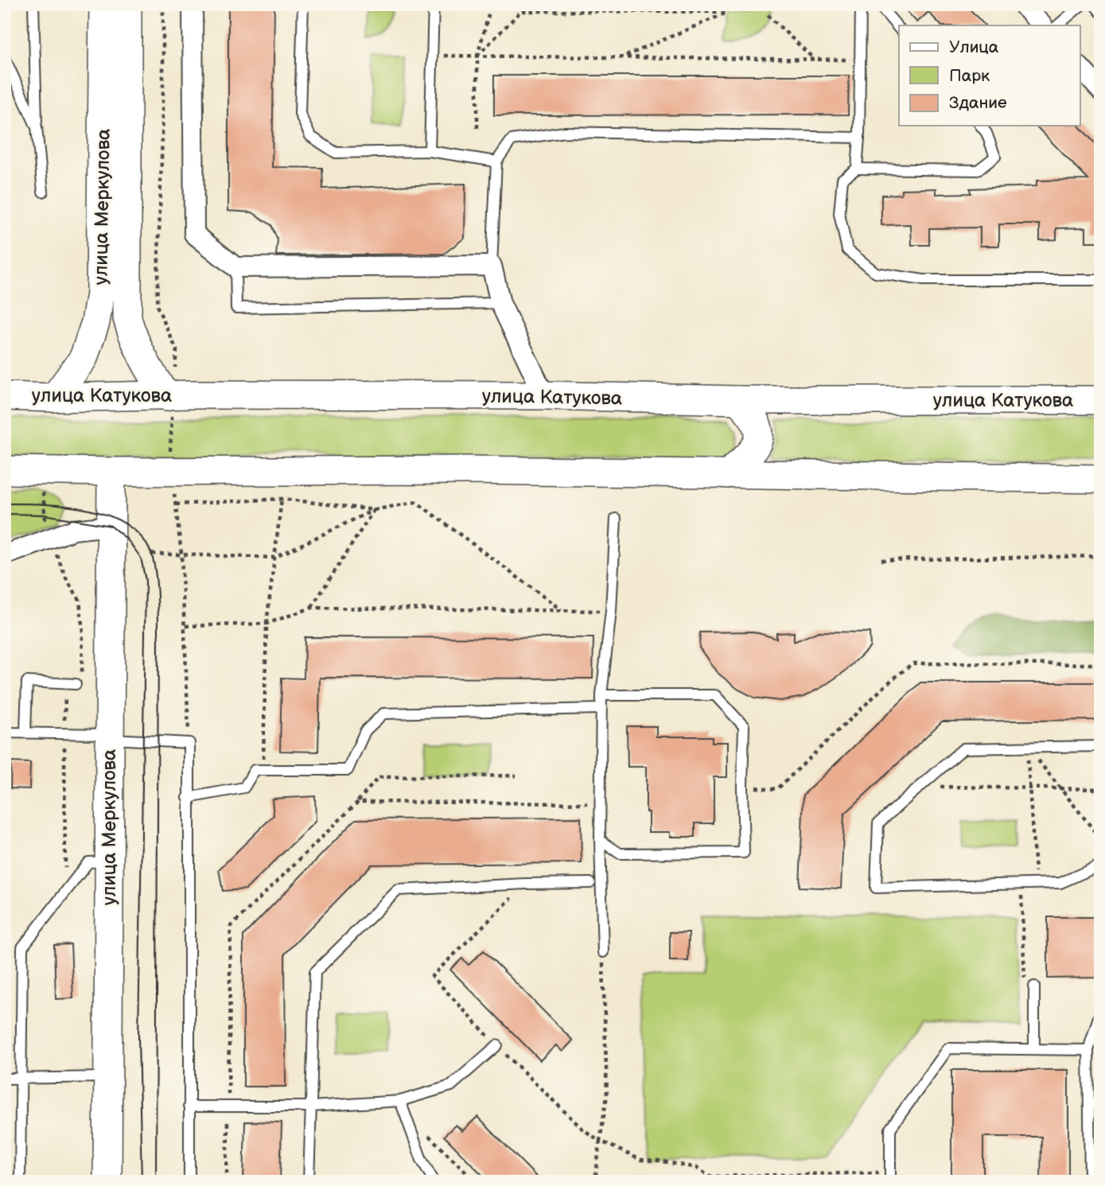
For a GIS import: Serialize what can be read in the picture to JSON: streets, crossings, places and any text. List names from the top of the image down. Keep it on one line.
{"streets":{"main road":["улица Меркулова","улица Катукова"]},"crossings":[["улица Меркулова","улица Катукова"]],"legend":["Улица","Парк","Здание"]}
